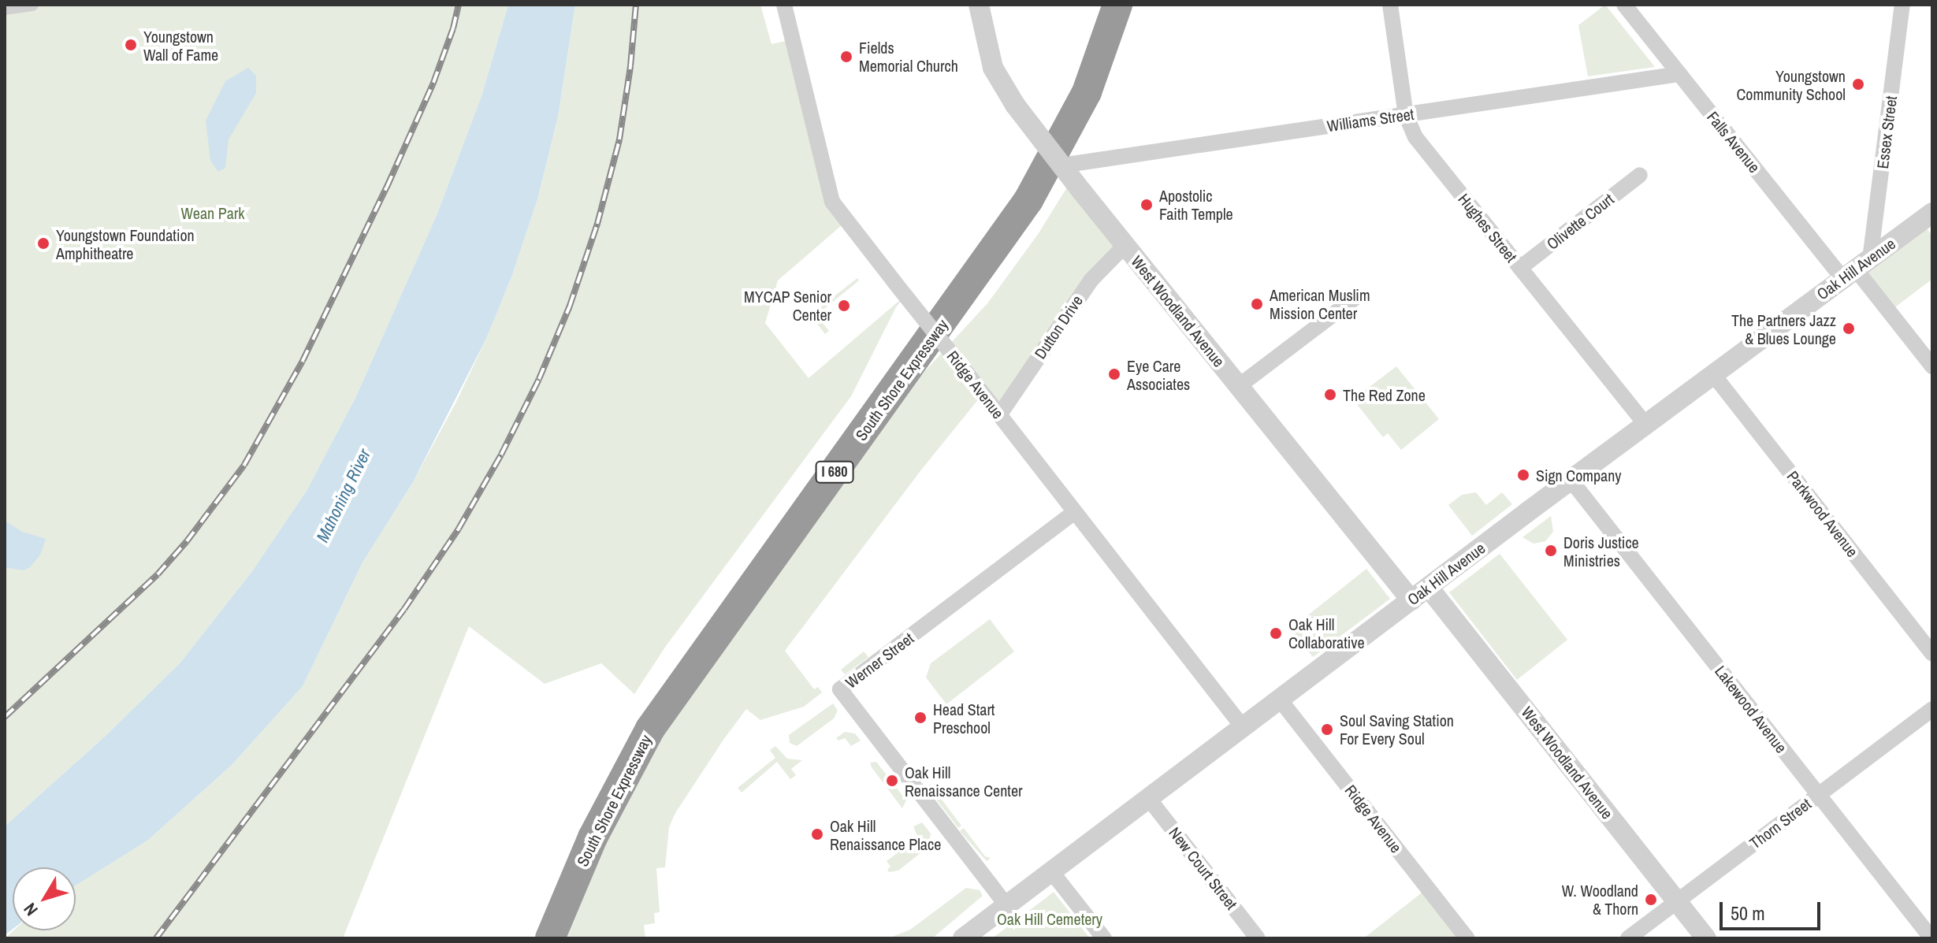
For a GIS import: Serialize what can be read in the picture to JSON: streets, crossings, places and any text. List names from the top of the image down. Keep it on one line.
{"streets":{"highway":["South Shore Expressway","I 680"],"street":["Williams Street","Essex Street","Falls Avenue","Olivette Court","Hughes Street","Oak Hill Avenue","West Woodland Avenue","Dutton Drive","Ridge Avenue","Parkwood Avenue","Werner Street","Lakewood Avenue","Thorn Street","New Court Street"]},"crossings":[["Williams Street","Falls Avenue"],["Williams Street","Hughes Street"],["Williams Street","West Woodland Avenue"],["Essex Street","Falls Avenue"],["Essex Street","Oak Hill Avenue"],["Falls Avenue","Oak Hill Avenue"],["Olivette Court","Hughes Street"],["Hughes Street","Oak Hill Avenue"],["Oak Hill Avenue","West Woodland Avenue"],["Oak Hill Avenue","Ridge Avenue"],["Oak Hill Avenue","Parkwood Avenue"],["Oak Hill Avenue","Werner Street"],["Oak Hill Avenue","Lakewood Avenue"],["Oak Hill Avenue","New Court Street"],["West Woodland Avenue","Dutton Drive"],["West Woodland Avenue","Thorn Street"],["Dutton Drive","Ridge Avenue"],["Ridge Avenue","Werner Street"],["Lakewood Avenue","Thorn Street"]],"water":["Mahoning River"],"parks":["Wean Park","Oak Hill Cemetery"],"places":["Youngstown Wall of Fame","Fields Memorial Church","Youngstown Community School","Apostolic Faith Temple","Youngstown Foundation Amphitheatre","American Muslim Mission Center","MYCAP Senior Center","The Partners Jazz & Blues Lounge","Eye Care Associates","The Red Zone","Sign Company","Doris Justice Ministries","Oak Hill Collaborative","Head Start Preschool","Soul Saving Station For Every Soul","Oak Hill Renaissance Center","Oak Hill Renaissance Place","W. Woodland & Thorn"],"scale_bar":"50 m","north":"bottom left"}
